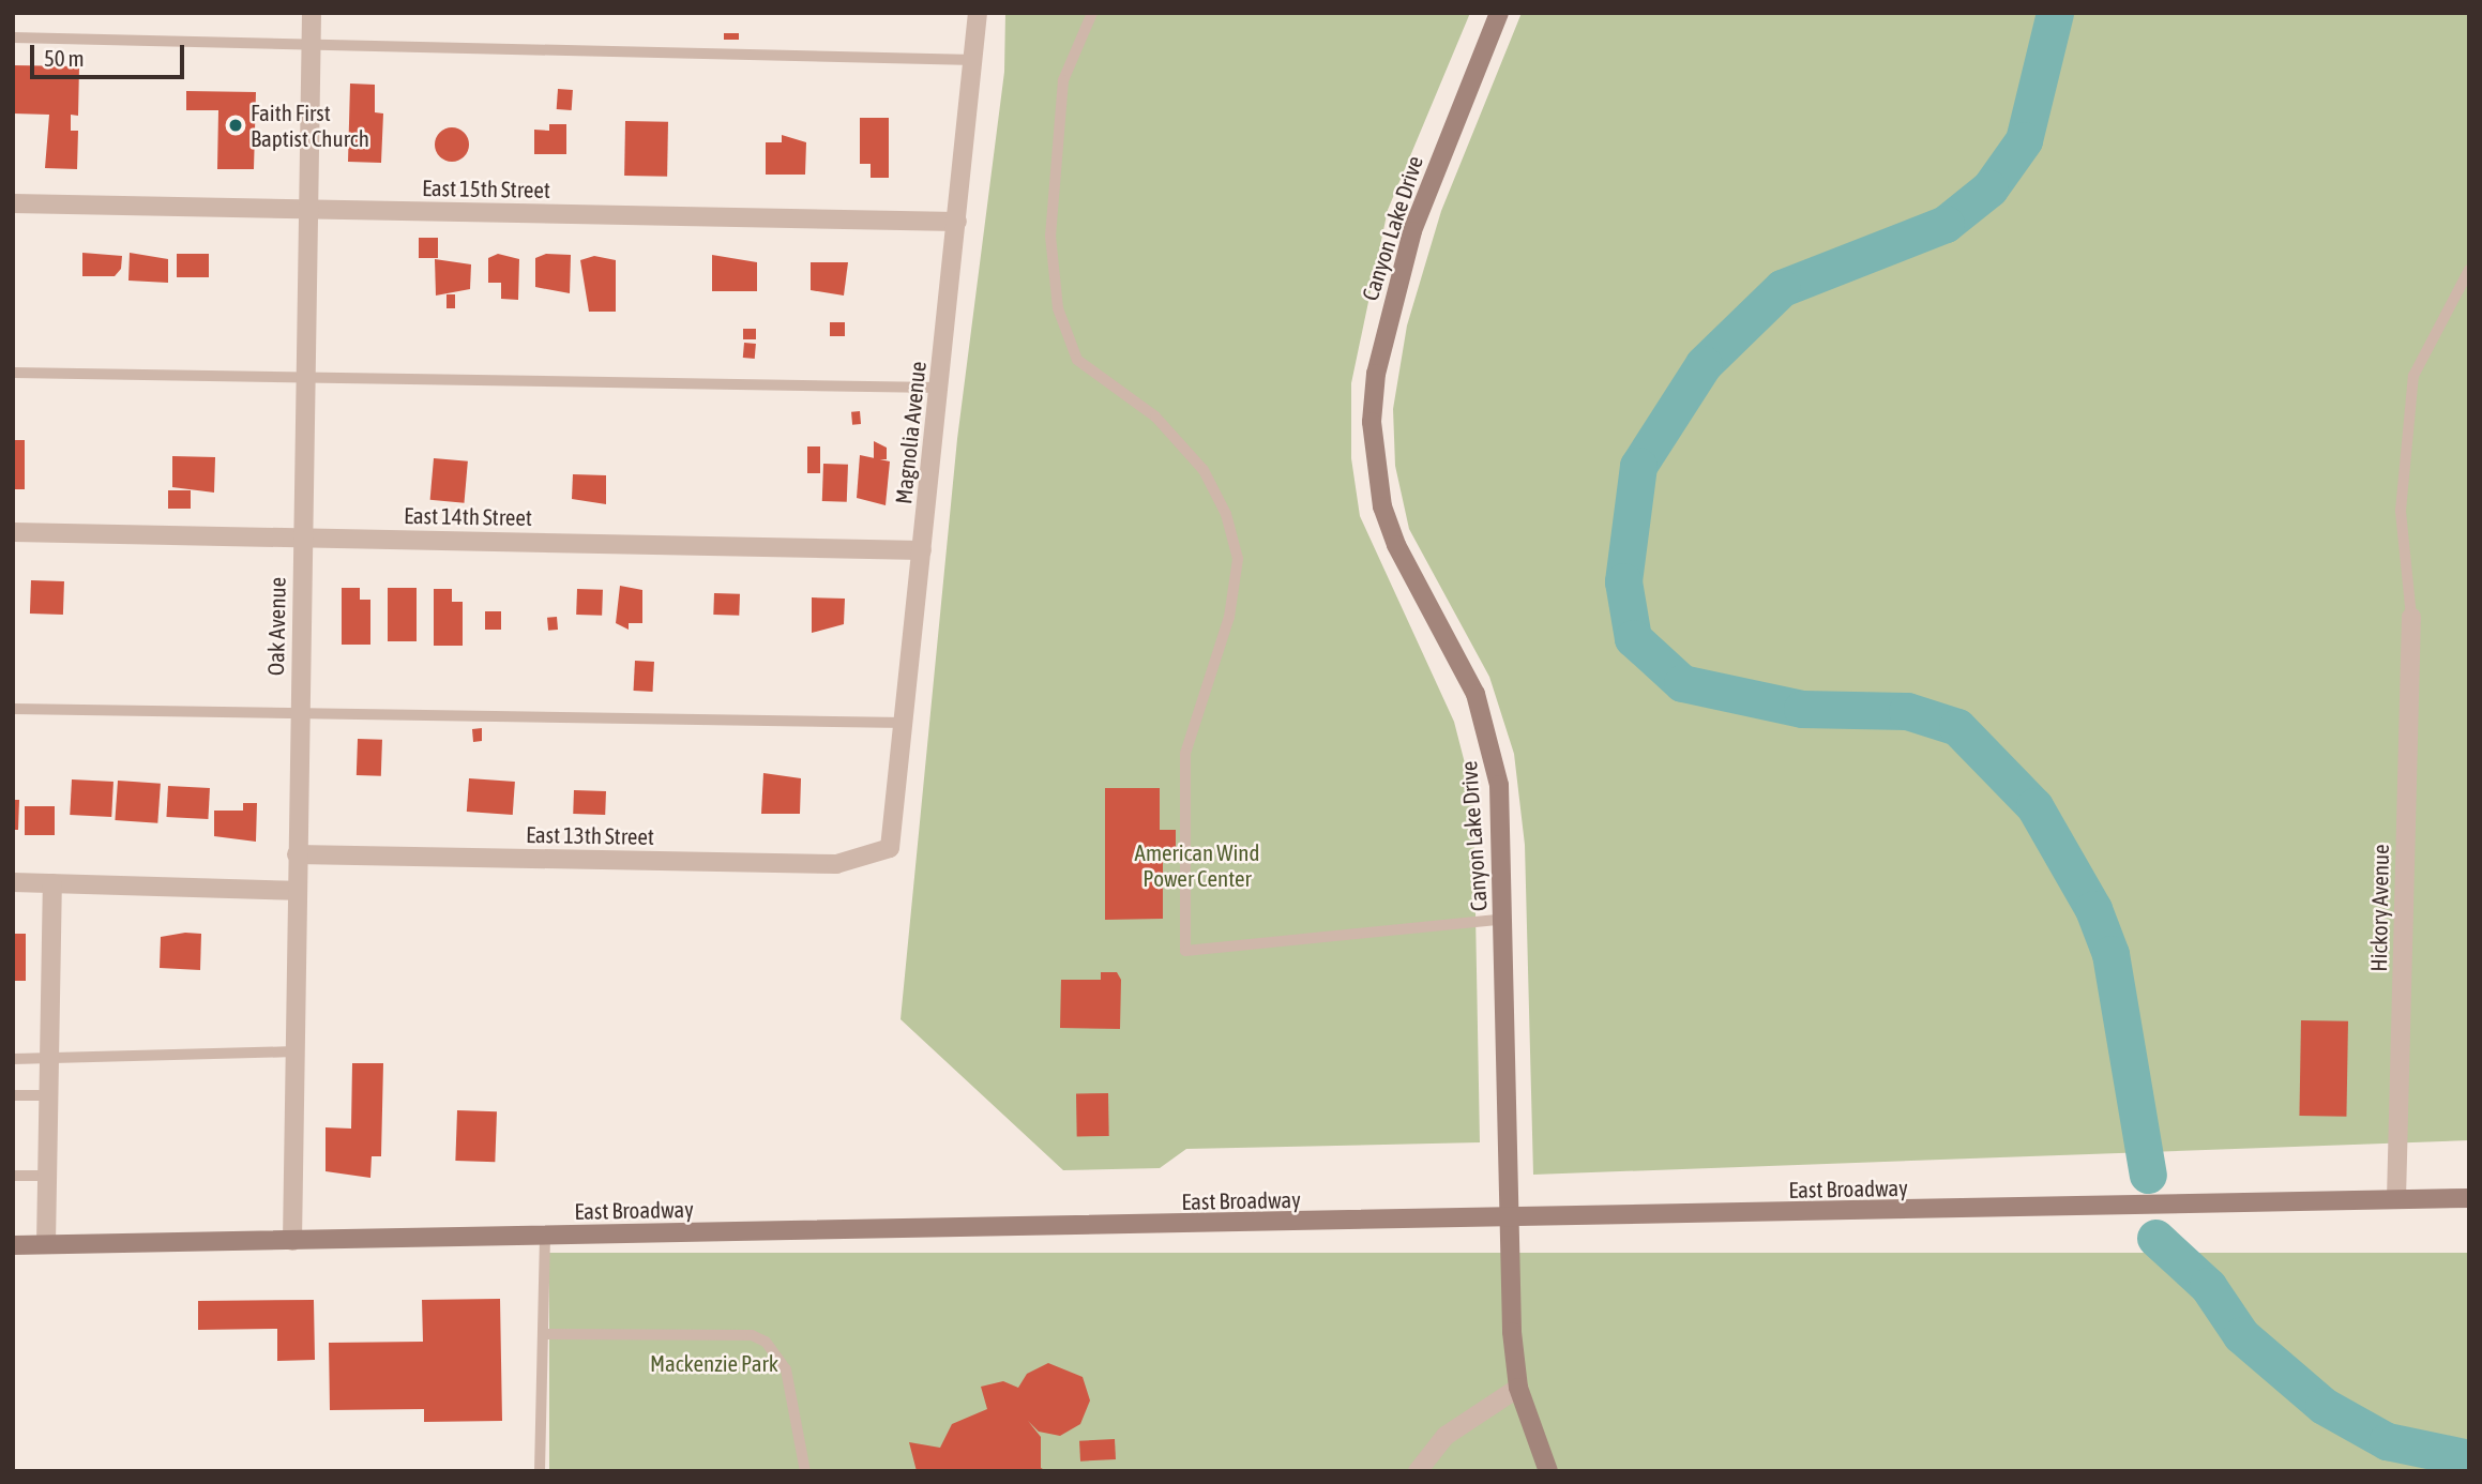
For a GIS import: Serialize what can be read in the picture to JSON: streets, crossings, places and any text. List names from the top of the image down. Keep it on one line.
{"streets":{"main road":["Canyon Lake Drive","East Broadway"],"street":["East 15th Street","Magnolia Avenue","East 14th Street","Oak Avenue","East 13th Street","Hickory Avenue"]},"crossings":[["East 15th Street","Magnolia Avenue"],["East 15th Street","Oak Avenue"],["Canyon Lake Drive","East Broadway"],["Magnolia Avenue","East 14th Street"],["Magnolia Avenue","East 13th Street"],["East 14th Street","Oak Avenue"],["Oak Avenue","East 13th Street"],["Oak Avenue","East Broadway"],["Hickory Avenue","East Broadway"]],"parks":["American Wind Power Center","Mackenzie Park"],"places":["Faith First Baptist Church"],"scale_bar":"50 m"}
